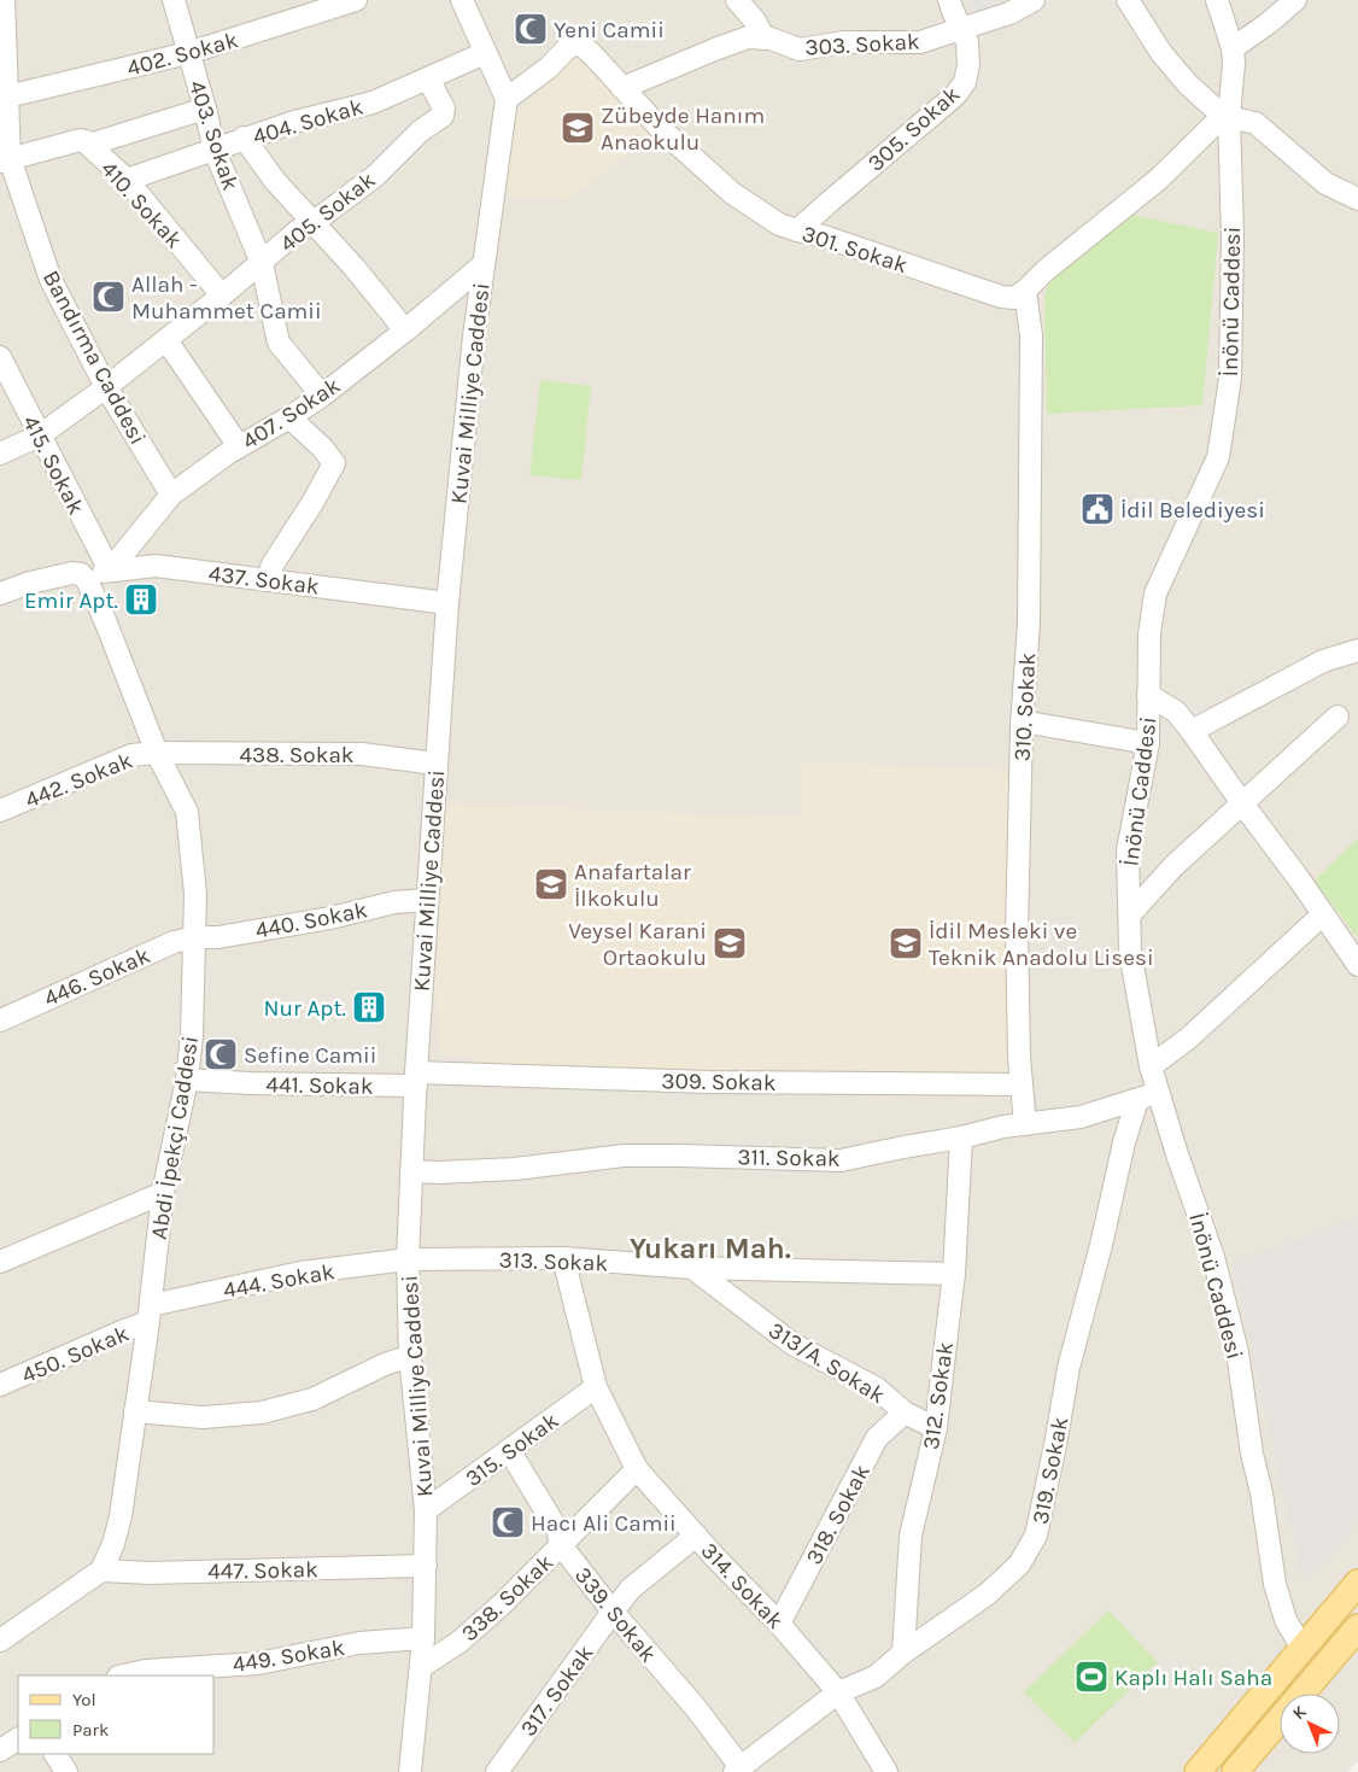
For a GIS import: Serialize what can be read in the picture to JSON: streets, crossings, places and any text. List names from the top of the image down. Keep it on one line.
{"streets":{"street":["303. Sokak","402. Sokak","404. Sokak","305. Sokak","403. Sokak","410. Sokak","405. Sokak","301. Sokak","İnönü Caddesi","Bandırma Caddesi","Kuvai Milliye Caddesi","407. Sokak","415. Sokak","437. Sokak","310. Sokak","438. Sokak","442. Sokak","440. Sokak","446. Sokak","309. Sokak","441. Sokak","Abdi İpekçi Caddesi","311. Sokak","313. Sokak","444. Sokak","450. Sokak","313/A. Sokak","312. Sokak","315. Sokak","319. Sokak","318. Sokak","447. Sokak","314. Sokak","338. Sokak","339. Sokak","449. Sokak","317. Sokak"]},"crossings":[["303. Sokak","305. Sokak"],["303. Sokak","301. Sokak"],["402. Sokak","403. Sokak"],["402. Sokak","Bandırma Caddesi"],["404. Sokak","403. Sokak"],["404. Sokak","410. Sokak"],["404. Sokak","405. Sokak"],["305. Sokak","301. Sokak"],["403. Sokak","405. Sokak"],["403. Sokak","407. Sokak"],["410. Sokak","405. Sokak"],["405. Sokak","Bandırma Caddesi"],["405. Sokak","415. Sokak"],["301. Sokak","Kuvai Milliye Caddesi"],["301. Sokak","310. Sokak"],["İnönü Caddesi","311. Sokak"],["Bandırma Caddesi","407. Sokak"],["Kuvai Milliye Caddesi","407. Sokak"],["Kuvai Milliye Caddesi","437. Sokak"],["Kuvai Milliye Caddesi","438. Sokak"],["Kuvai Milliye Caddesi","440. Sokak"],["Kuvai Milliye Caddesi","309. Sokak"],["Kuvai Milliye Caddesi","441. Sokak"],["Kuvai Milliye Caddesi","311. Sokak"],["Kuvai Milliye Caddesi","313. Sokak"],["Kuvai Milliye Caddesi","444. Sokak"],["Kuvai Milliye Caddesi","315. Sokak"],["Kuvai Milliye Caddesi","447. Sokak"],["Kuvai Milliye Caddesi","338. Sokak"],["Kuvai Milliye Caddesi","449. Sokak"],["407. Sokak","415. Sokak"],["407. Sokak","437. Sokak"],["415. Sokak","437. Sokak"],["437. Sokak","Abdi İpekçi Caddesi"],["310. Sokak","309. Sokak"],["310. Sokak","311. Sokak"],["438. Sokak","442. Sokak"],["438. Sokak","Abdi İpekçi Caddesi"],["442. Sokak","Abdi İpekçi Caddesi"],["440. Sokak","446. Sokak"],["440. Sokak","Abdi İpekçi Caddesi"],["446. Sokak","Abdi İpekçi Caddesi"],["309. Sokak","441. Sokak"],["441. Sokak","Abdi İpekçi Caddesi"],["Abdi İpekçi Caddesi","444. Sokak"],["Abdi İpekçi Caddesi","450. Sokak"],["Abdi İpekçi Caddesi","447. Sokak"],["311. Sokak","312. Sokak"],["311. Sokak","319. Sokak"],["313. Sokak","444. Sokak"],["313. Sokak","313/A. Sokak"],["313. Sokak","312. Sokak"],["313. Sokak","314. Sokak"],["444. Sokak","450. Sokak"],["313/A. Sokak","312. Sokak"],["313/A. Sokak","318. Sokak"],["312. Sokak","319. Sokak"],["315. Sokak","314. Sokak"],["315. Sokak","339. Sokak"],["319. Sokak","314. Sokak"],["319. Sokak","339. Sokak"],["318. Sokak","314. Sokak"],["314. Sokak","338. Sokak"],["314. Sokak","317. Sokak"],["338. Sokak","339. Sokak"],["339. Sokak","317. Sokak"]],"districts":["Yukarı Mah."],"places":{"mosque":["Yeni Camii","Allah - Muhammet Camii","Sefine Camii","Hacı Ali Camii"],"school or university":["Zübeyde Hanım Anaokulu","Anafartalar İlkokulu","Veysel Karani Ortaokulu","İdil Mesleki ve Teknik Anadolu Lisesi"],"public building":["İdil Belediyesi"],"building":["Emir Apt.","Nur Apt."],"sports":["Kaplı Halı Saha"]},"legend":["Yol","Park"],"north":"top left"}
